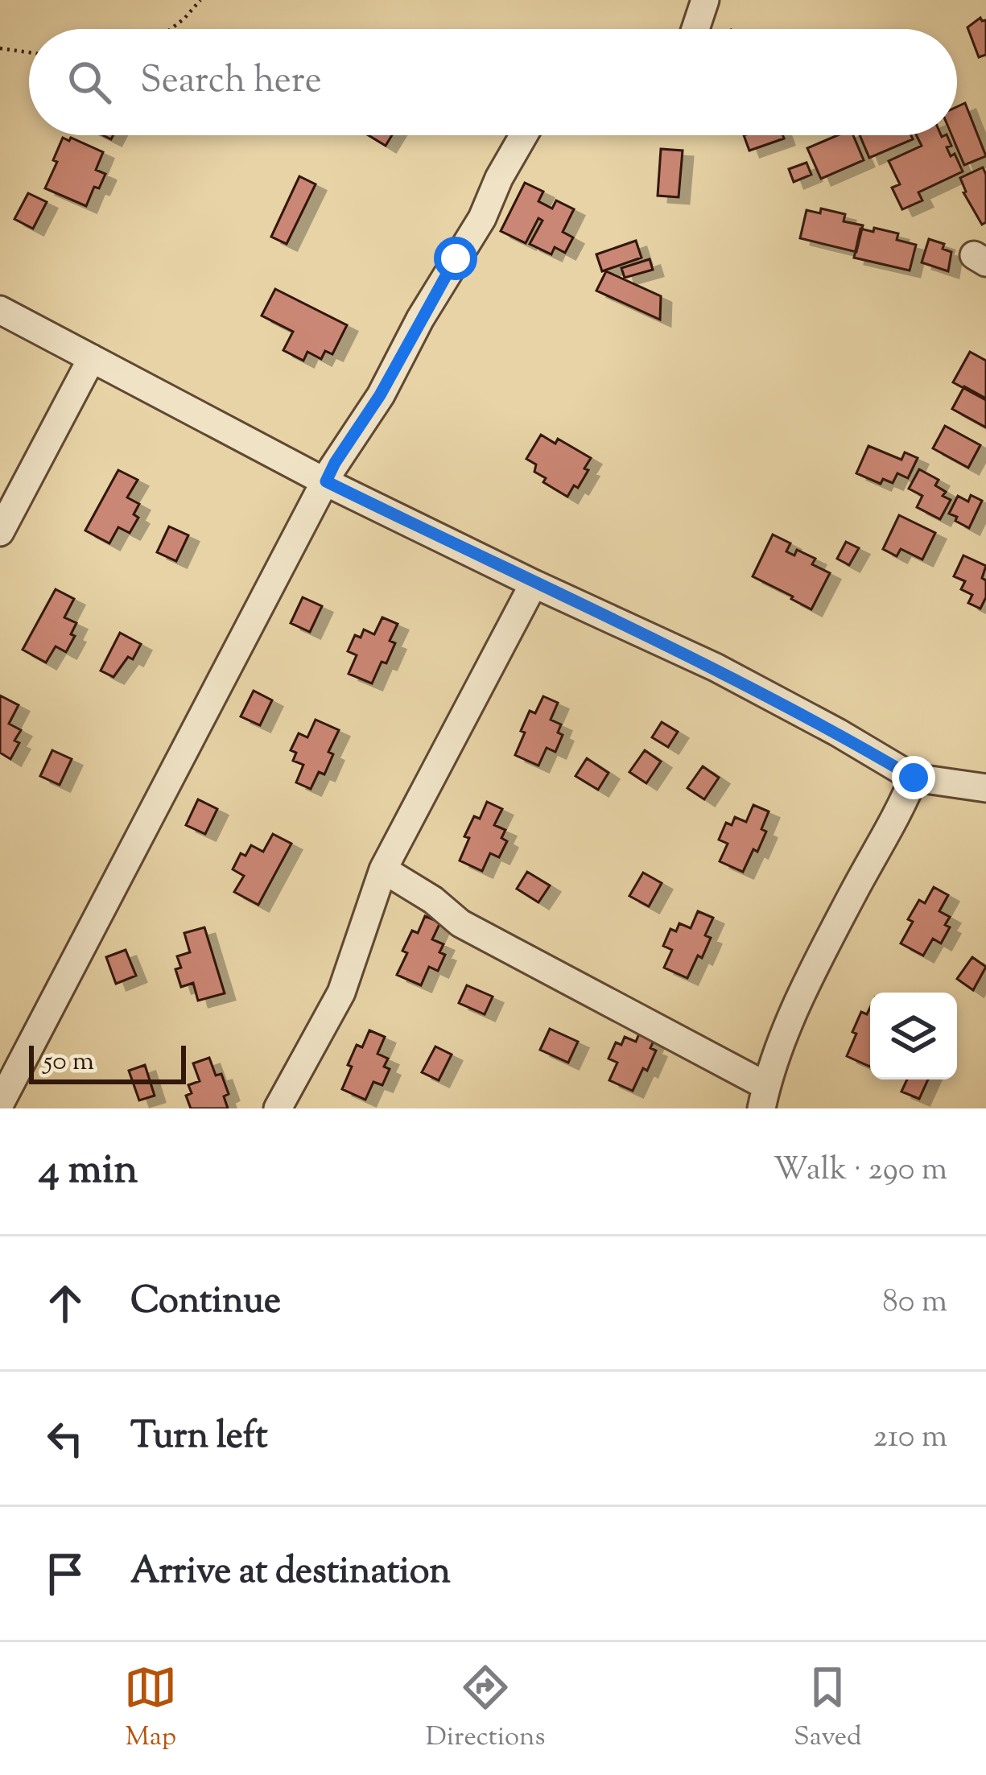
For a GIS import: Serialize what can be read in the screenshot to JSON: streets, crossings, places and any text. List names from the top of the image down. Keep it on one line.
{"scale_bar":"50 m","page":{"search":"Search here","scale":"50 m","heading":["4 min","Walk · 290 m"],"list":[["Continue","80 m"],["Turn left","210 m"],"Arrive at destination"],"nav":["Map","Directions","Saved"]}}
